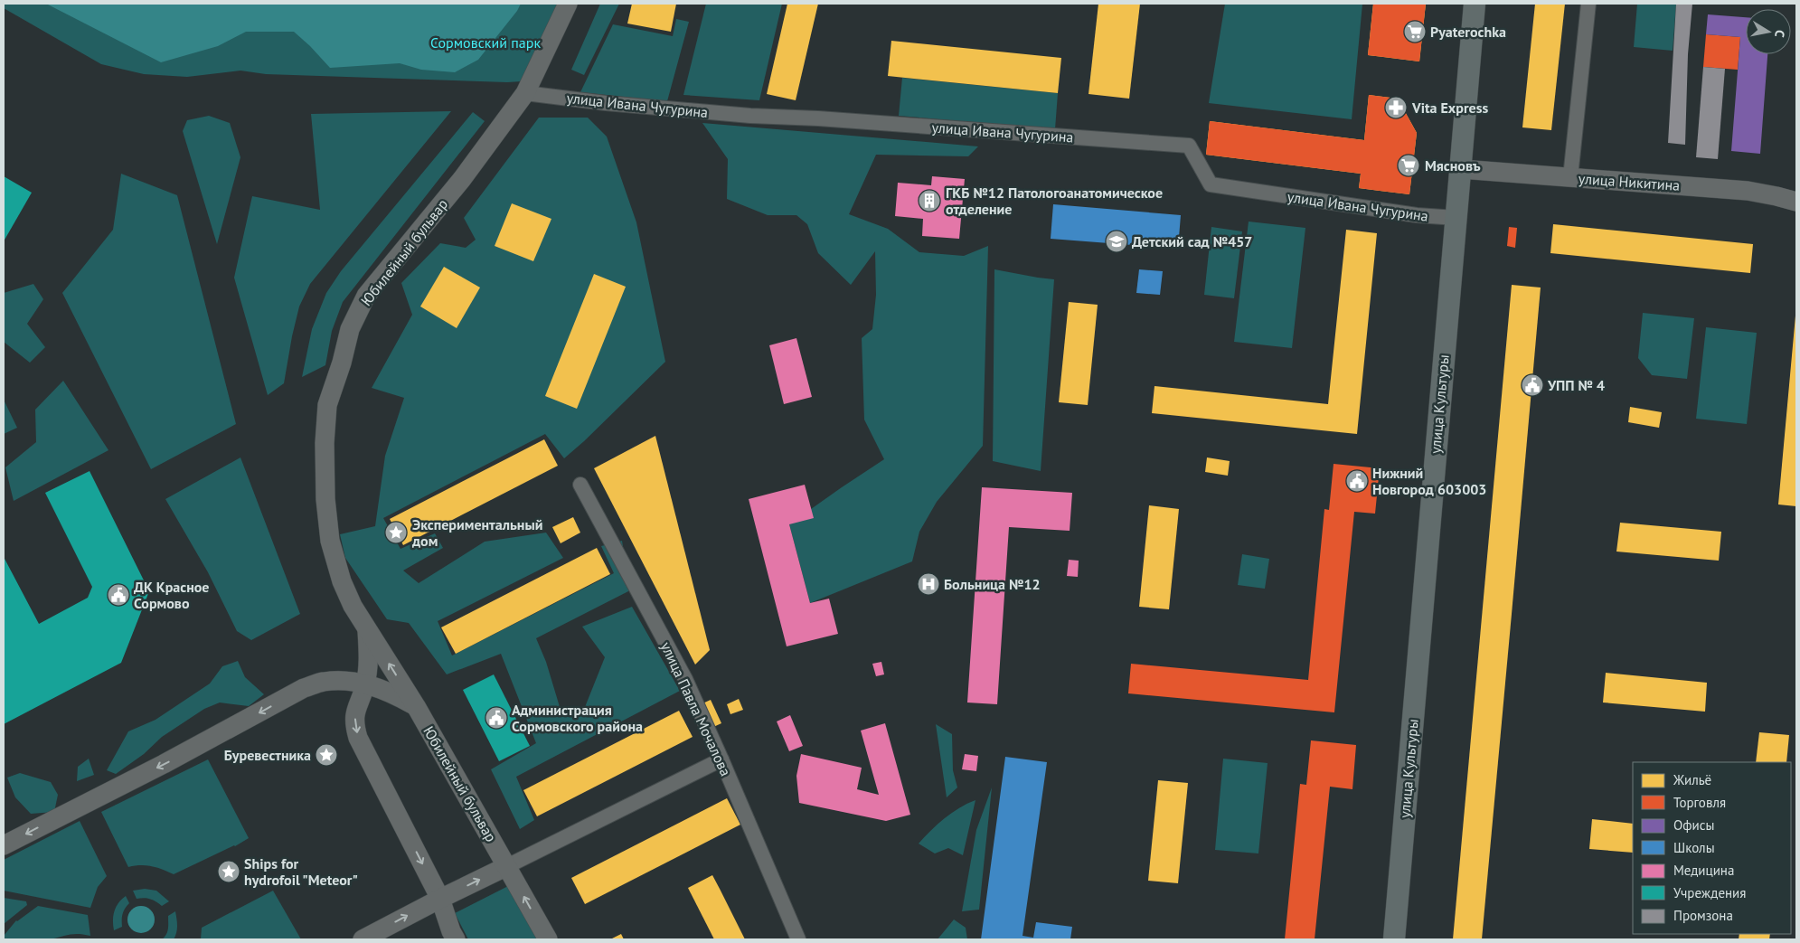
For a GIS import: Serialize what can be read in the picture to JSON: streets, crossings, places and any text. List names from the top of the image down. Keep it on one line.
{"streets":{"main road":["улица Культуры"],"street":["улица Ивана Чугурина","улица Никитина","Юбилейный бульвар","улица Павла Мочалова"]},"crossings":[["улица Ивана Чугурина","Юбилейный бульвар"],["улица Ивана Чугурина","улица Культуры"],["улица Никитина","улица Культуры"]],"parks":["Сормовский парк"],"places":{"supermarket":["Pyaterochka","Мясновъ"],"pharmacy":["Vita Express"],"building":["ГКБ №12 Патологоанатомическое отделение"],"school or university":["Детский сад №457"],"public building":["УПП № 4","Нижний Новгород 603003","ДК Красное Сормово","Администрация Сормовского района"],"place":["Экспериментальный дом","Буревестника","Ships for hydrofoil \"Meteor\""],"hospital":["Больница №12"]},"legend":["Жильё","Торговля","Офисы","Школы","Медицина","Учреждения","Промзона"],"north":"right"}
